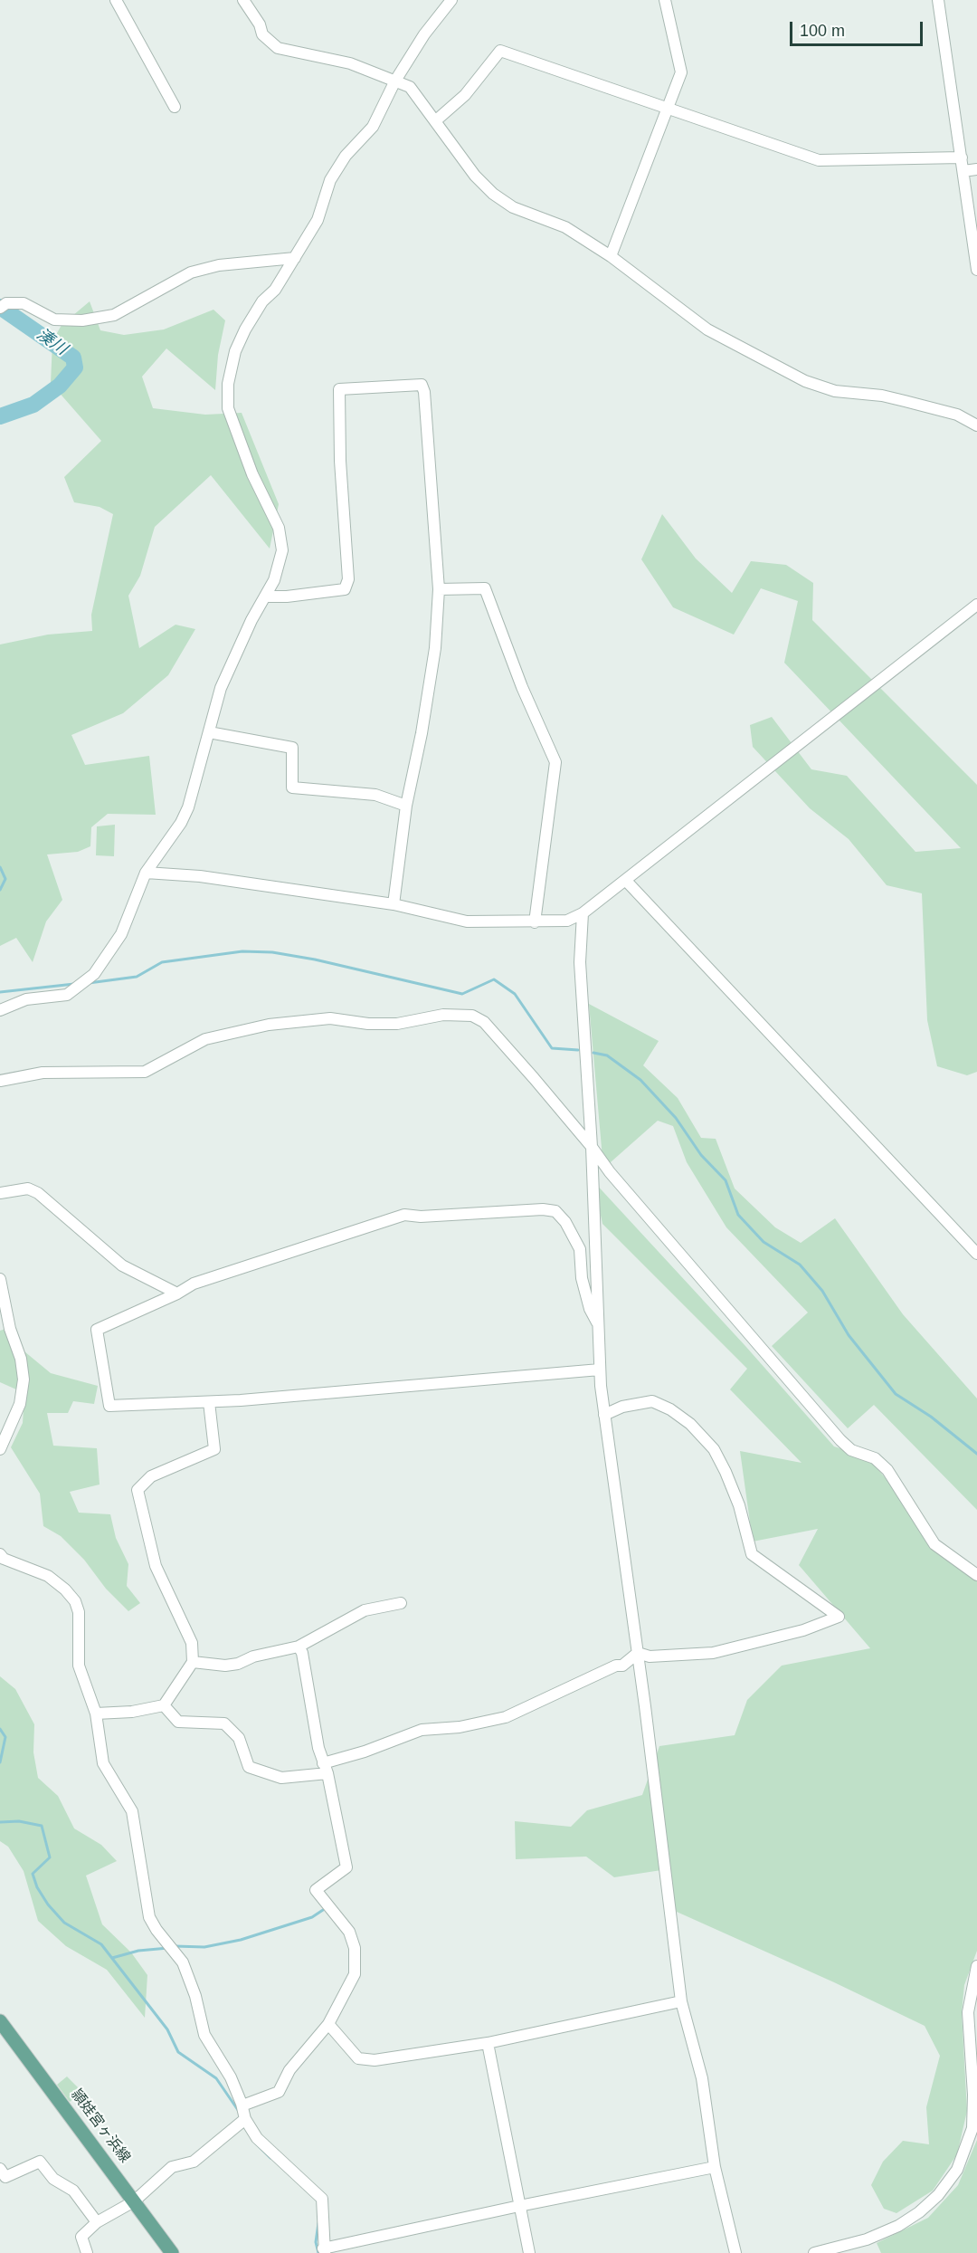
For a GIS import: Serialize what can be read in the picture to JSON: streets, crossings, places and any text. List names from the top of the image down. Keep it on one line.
{"streets":{"main road":["頴娃宮ヶ浜線"]},"water":["湊川"],"scale_bar":"100 m"}
